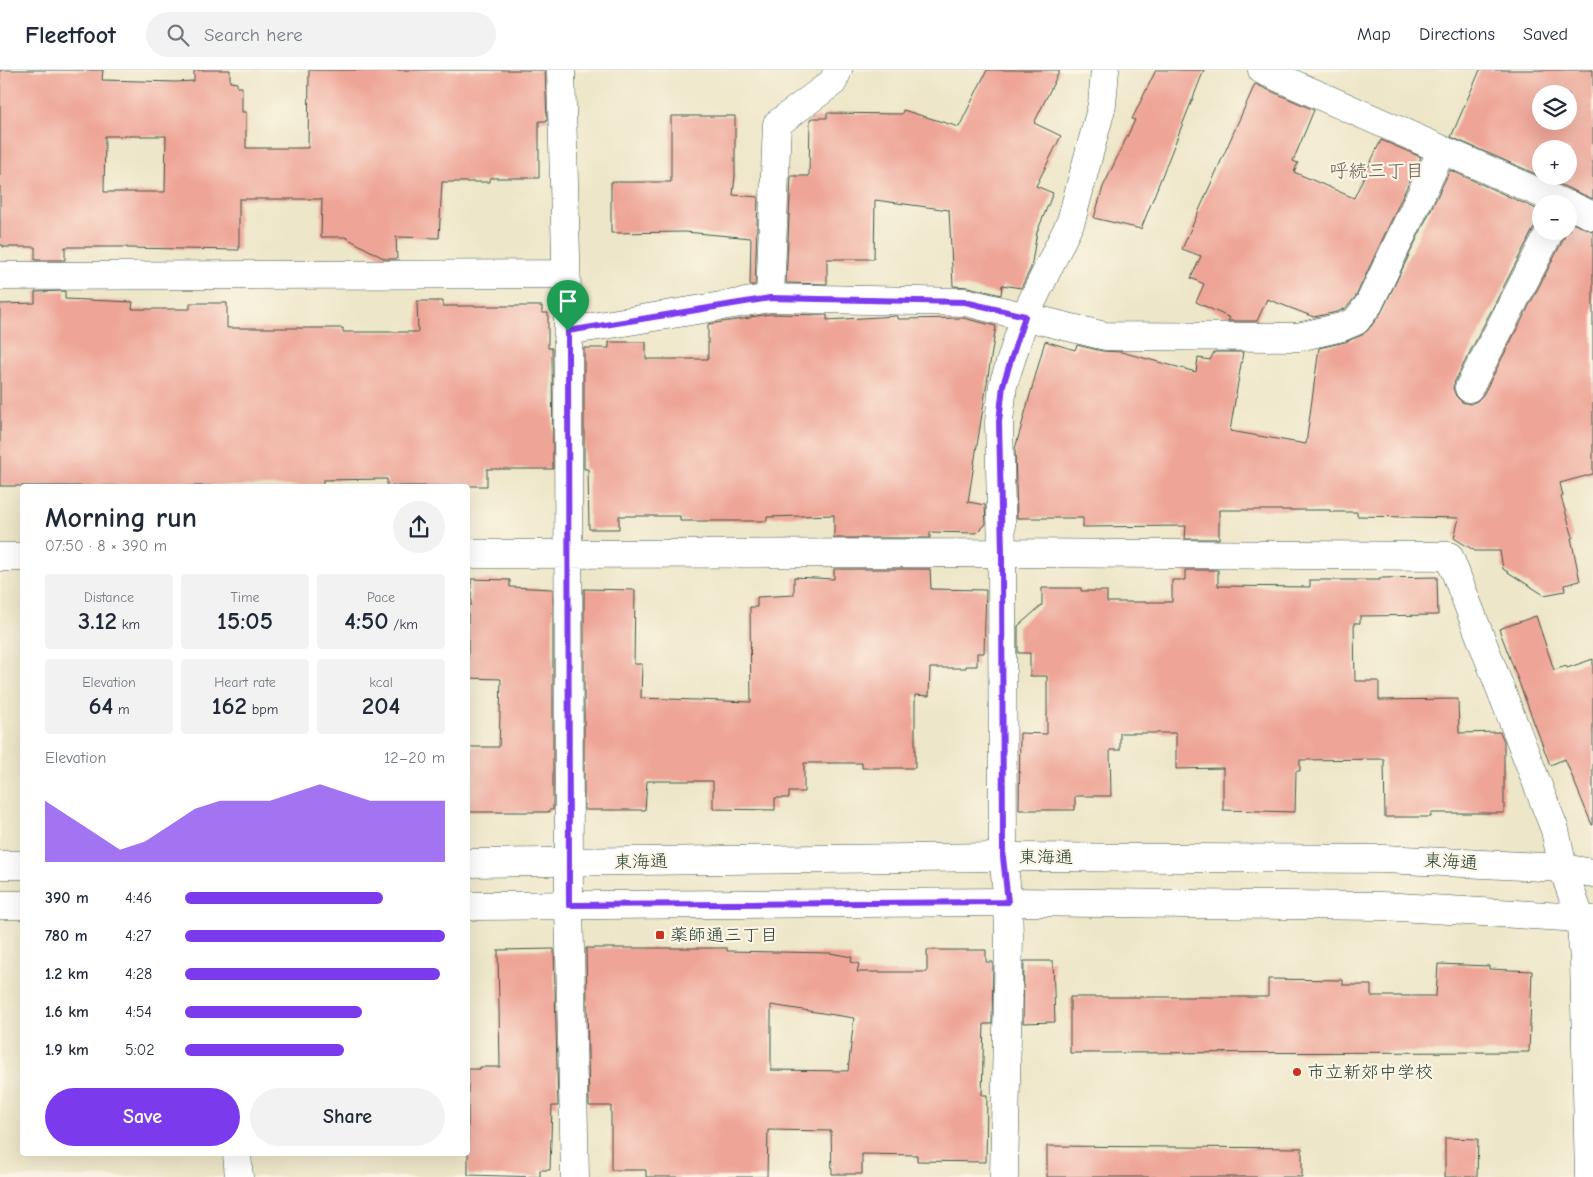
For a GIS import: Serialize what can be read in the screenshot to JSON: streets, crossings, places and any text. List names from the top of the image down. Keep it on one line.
{"streets":{"street":["東海通"]},"districts":["呼続三丁目"],"places":{"transit":["薬師通三丁目"],"other":["市立新郊中学校"]},"page":{"header":"Fleetfoot","search":"Search here","nav":["Map","Directions","Saved"],"map_buttons":["+","−"],"heading":["Morning run","07:50 · 8 × 390 m"],"stats":[["Distance","3.12 km"],["Time","15:05"],["Pace","4:50 /km"],["Elevation","64 m"],["Heart rate","162 bpm"],["kcal","204"]],"chart":["Elevation","12–20 m"],"list":[{"name":"390 m","note":"4:46"},{"name":"780 m","note":"4:27"},{"name":"1.2 km","note":"4:28"},{"name":"1.6 km","note":"4:54"},{"name":"1.9 km","note":"5:02"}],"buttons":["Save","Share"]}}
